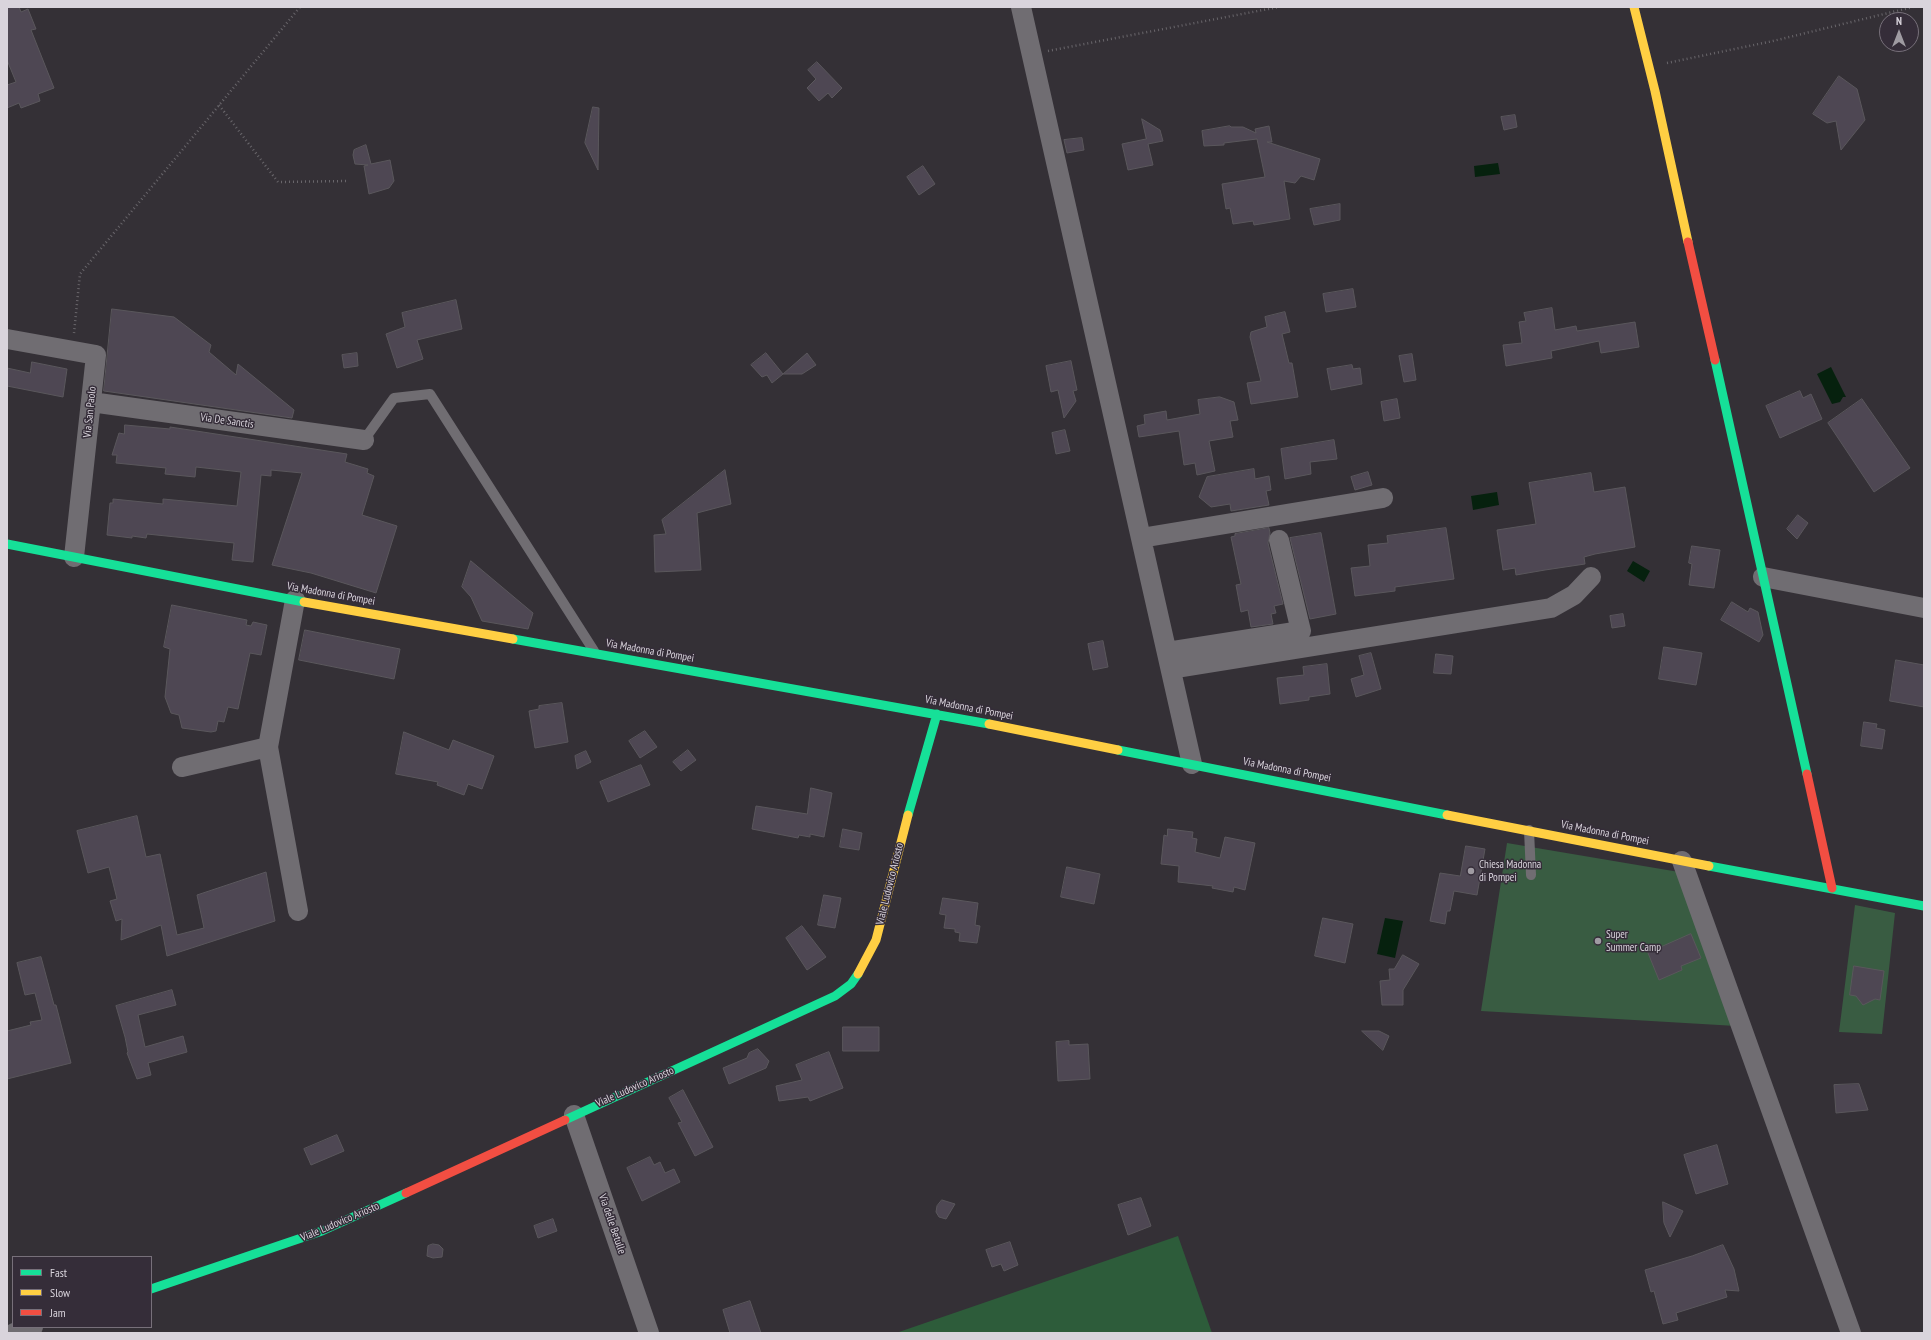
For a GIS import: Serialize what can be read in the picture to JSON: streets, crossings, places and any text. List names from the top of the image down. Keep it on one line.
{"streets":{"street":["Via San Paolo","Via De Sanctis","Via Madonna di Pompei","Viale Ludovico Ariosto","Via delle Betulle"]},"crossings":[["Via San Paolo","Via De Sanctis"],["Via San Paolo","Via Madonna di Pompei"],["Via Madonna di Pompei","Viale Ludovico Ariosto"],["Viale Ludovico Ariosto","Via delle Betulle"]],"places":["Chiesa Madonna di Pompei","Super Summer Camp"],"legend":["Fast","Slow","Jam"],"north":"top"}
